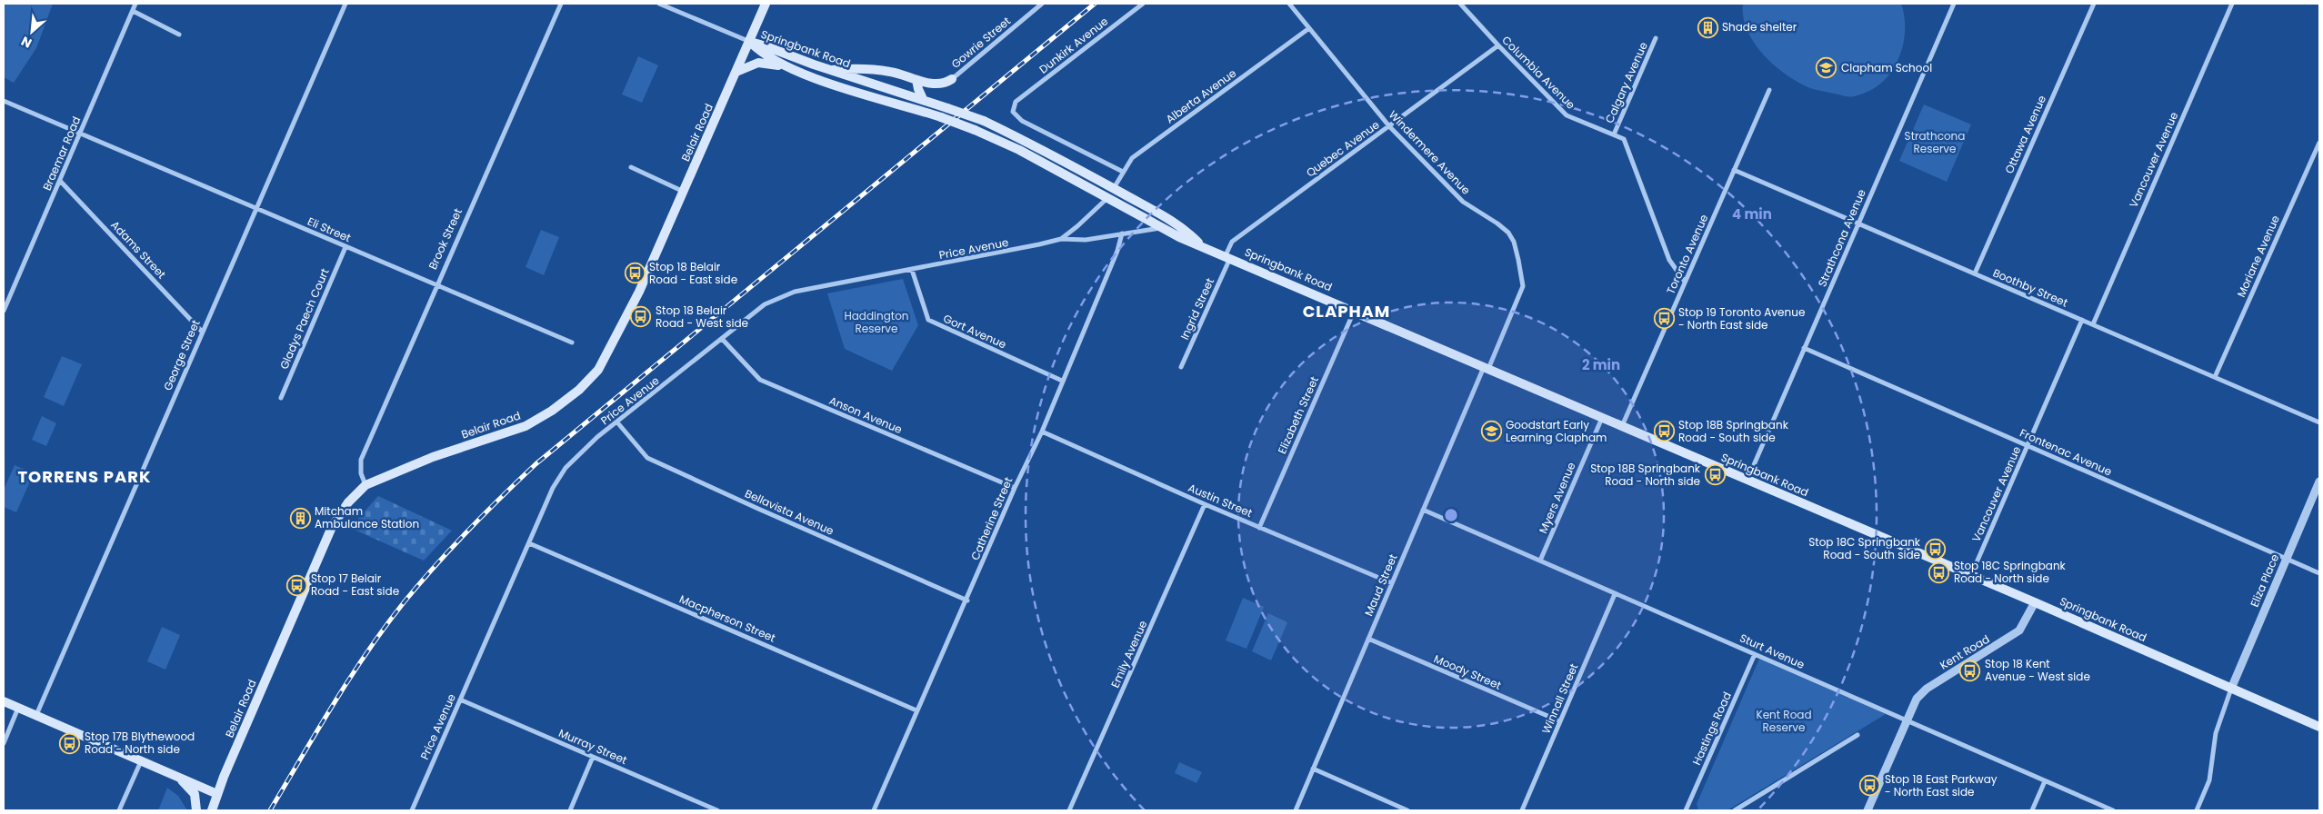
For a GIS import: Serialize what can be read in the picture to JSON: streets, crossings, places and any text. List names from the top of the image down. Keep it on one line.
{"streets":{"main road":["Springbank Road","Belair Road"],"street":["Gowrie Street","Dunkirk Avenue","Columbia Avenue","Calgary Avenue","Alberta Avenue","Ottawa Avenue","Quebec Avenue","Windermere Avenue","Braemar Road","Vancouver Avenue","Eli Street","Strathcona Avenue","Brook Street","Price Avenue","Adams Street","Toronto Avenue","Moriane Avenue","Boothby Street","Ingrid Street","Gladys Paech Court","Gort Avenue","George Street","Anson Avenue","Elizabeth Street","Frontenac Avenue","Myers Avenue","Austin Street","Bellavista Avenue","Catherine Street","Eliza Place","Maud Street","Macpherson Street","Sturt Avenue","Kent Road","Emily Avenue","Moody Street","Winnall Street","Hastings Road","Murray Street"]},"crossings":[["Dunkirk Avenue","Alberta Avenue"],["Springbank Road","Alberta Avenue"],["Springbank Road","Belair Road"],["Springbank Road","Quebec Avenue"],["Springbank Road","Windermere Avenue"],["Springbank Road","Vancouver Avenue"],["Springbank Road","Strathcona Avenue"],["Springbank Road","Price Avenue"],["Springbank Road","Toronto Avenue"],["Springbank Road","Ingrid Street"],["Springbank Road","Elizabeth Street"],["Springbank Road","Myers Avenue"],["Springbank Road","Eliza Place"],["Springbank Road","Maud Street"],["Springbank Road","Kent Road"],["Columbia Avenue","Calgary Avenue"],["Columbia Avenue","Quebec Avenue"],["Columbia Avenue","Toronto Avenue"],["Alberta Avenue","Windermere Avenue"],["Belair Road","Brook Street"],["Ottawa Avenue","Boothby Street"],["Quebec Avenue","Windermere Avenue"],["Quebec Avenue","Ingrid Street"],["Windermere Avenue","Maud Street"],["Braemar Road","Eli Street"],["Braemar Road","Adams Street"],["Vancouver Avenue","Boothby Street"],["Vancouver Avenue","Frontenac Avenue"],["Eli Street","Brook Street"],["Eli Street","Gladys Paech Court"],["Eli Street","George Street"],["Strathcona Avenue","Boothby Street"],["Strathcona Avenue","Frontenac Avenue"],["Price Avenue","Gort Avenue"],["Price Avenue","Anson Avenue"],["Price Avenue","Bellavista Avenue"],["Price Avenue","Catherine Street"],["Price Avenue","Macpherson Street"],["Price Avenue","Murray Street"],["Adams Street","George Street"],["Toronto Avenue","Boothby Street"],["Moriane Avenue","Boothby Street"],["Gort Avenue","Catherine Street"],["Anson Avenue","Catherine Street"],["Elizabeth Street","Austin Street"],["Frontenac Avenue","Eliza Place"],["Myers Avenue","Sturt Avenue"],["Austin Street","Catherine Street"],["Austin Street","Maud Street"],["Austin Street","Emily Avenue"],["Bellavista Avenue","Catherine Street"],["Catherine Street","Macpherson Street"],["Maud Street","Sturt Avenue"],["Maud Street","Moody Street"],["Sturt Avenue","Kent Road"],["Sturt Avenue","Winnall Street"],["Sturt Avenue","Hastings Road"],["Moody Street","Winnall Street"]],"districts":["CLAPHAM","TORRENS PARK"],"parks":["Strathcona Reserve","Haddington Reserve","Kent Road Reserve"],"places":{"building":["Shade shelter","Mitcham Ambulance Station"],"school or university":["Clapham School","Goodstart Early Learning Clapham"],"bus stop":["Stop 18 Belair Road - East side","Stop 18 Belair Road - West side","Stop 19 Toronto Avenue - North East side","Stop 18B Springbank Road - South side","Stop 18B Springbank Road - North side","Stop 18C Springbank Road - South side","Stop 18C Springbank Road - North side","Stop 17 Belair Road - East side","Stop 18 Kent Avenue - West side","Stop 17B Blythewood Road - North side","Stop 18 East Parkway - North East side"]},"north":"bottom left","rings":["4 min","2 min"]}
